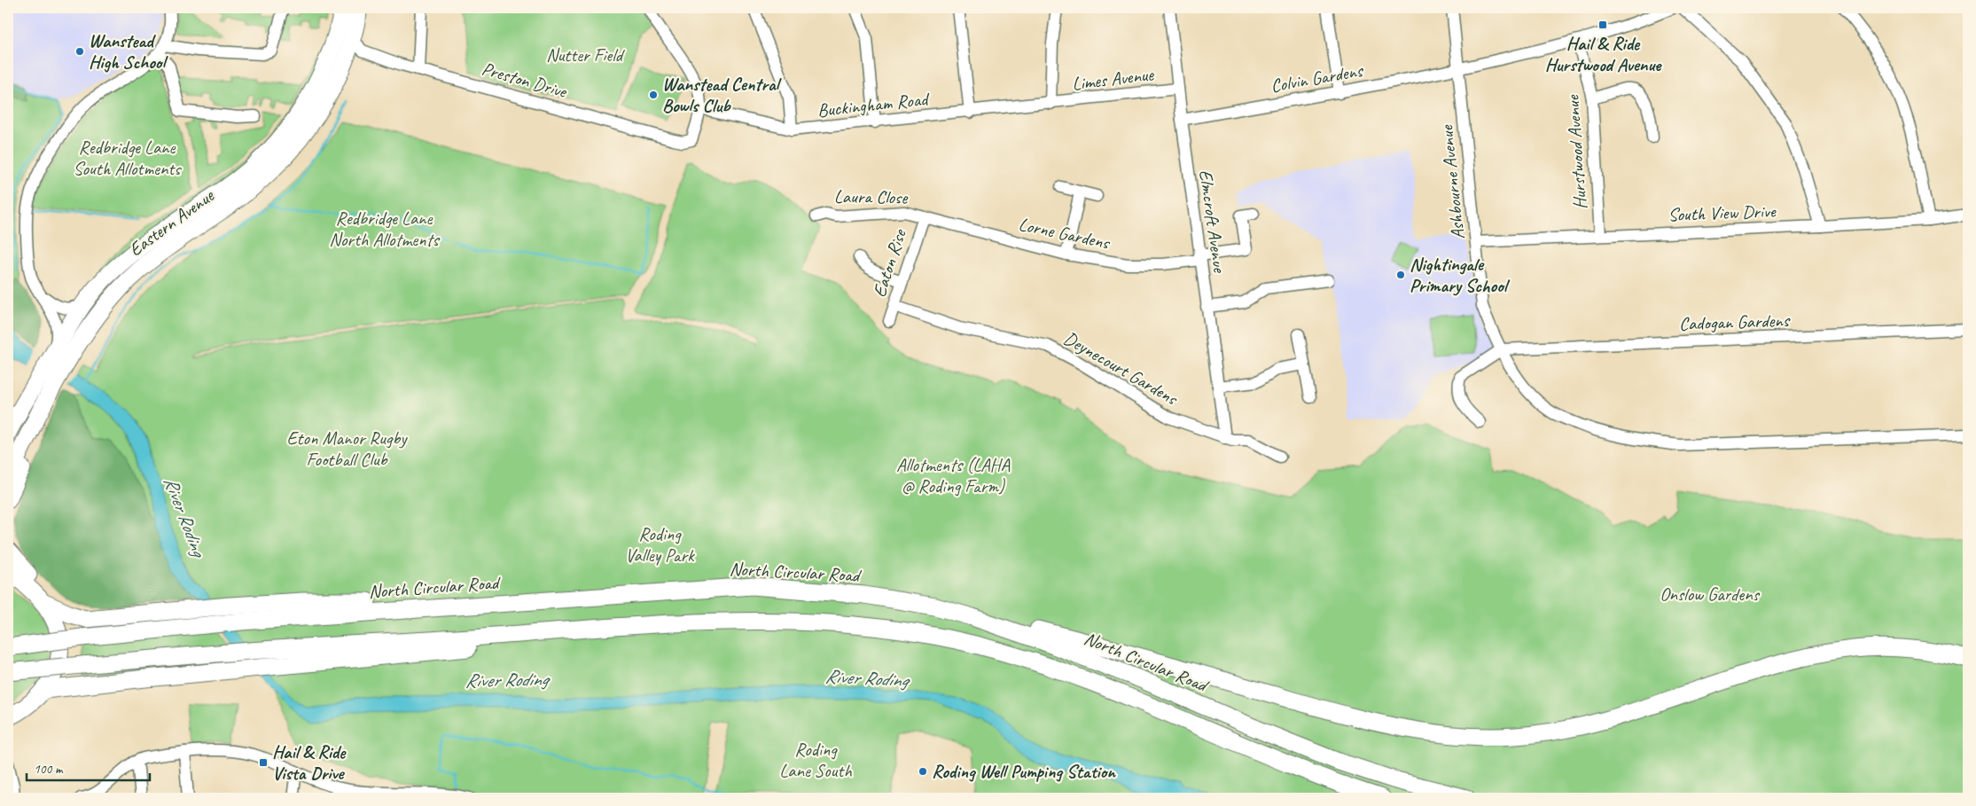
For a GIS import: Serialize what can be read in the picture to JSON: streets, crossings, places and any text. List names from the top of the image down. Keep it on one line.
{"streets":{"highway":["Eastern Avenue","North Circular Road"],"street":["Colvin Gardens","Limes Avenue","Preston Drive","Buckingham Road","Hurstwood Avenue","Ashbourne Avenue","Laura Close","South View Drive","Elmcroft Avenue","Lorne Gardens","Eaton Rise","Cadogan Gardens","Deynecourt Gardens"]},"crossings":[["Colvin Gardens","Hurstwood Avenue"],["Colvin Gardens","Ashbourne Avenue"],["Colvin Gardens","Elmcroft Avenue"],["Limes Avenue","Buckingham Road"],["Limes Avenue","Elmcroft Avenue"],["Preston Drive","Buckingham Road"],["Preston Drive","Eastern Avenue"],["Hurstwood Avenue","South View Drive"],["Ashbourne Avenue","South View Drive"],["Ashbourne Avenue","Cadogan Gardens"],["Laura Close","Lorne Gardens"],["Laura Close","Eaton Rise"],["Elmcroft Avenue","Lorne Gardens"],["Elmcroft Avenue","Deynecourt Gardens"],["Lorne Gardens","Eaton Rise"],["Eaton Rise","Deynecourt Gardens"]],"water":["River Roding"],"parks":["Nutter Field","Redbridge Lane South Allotments","Redbridge Lane North Allotments","Eton Manor Rugby Football Club","Allotments (LAHA @ Roding Farm)","Roding Valley Park","Onslow Gardens","Roding Lane South"],"places":{"transit":["Hail & Ride Hurstwood Avenue","Hail & Ride Vista Drive"],"other":["Wanstead High School","Wanstead Central Bowls Club","Nightingale Primary School","Roding Well Pumping Station"]},"scale_bar":"100 m"}
